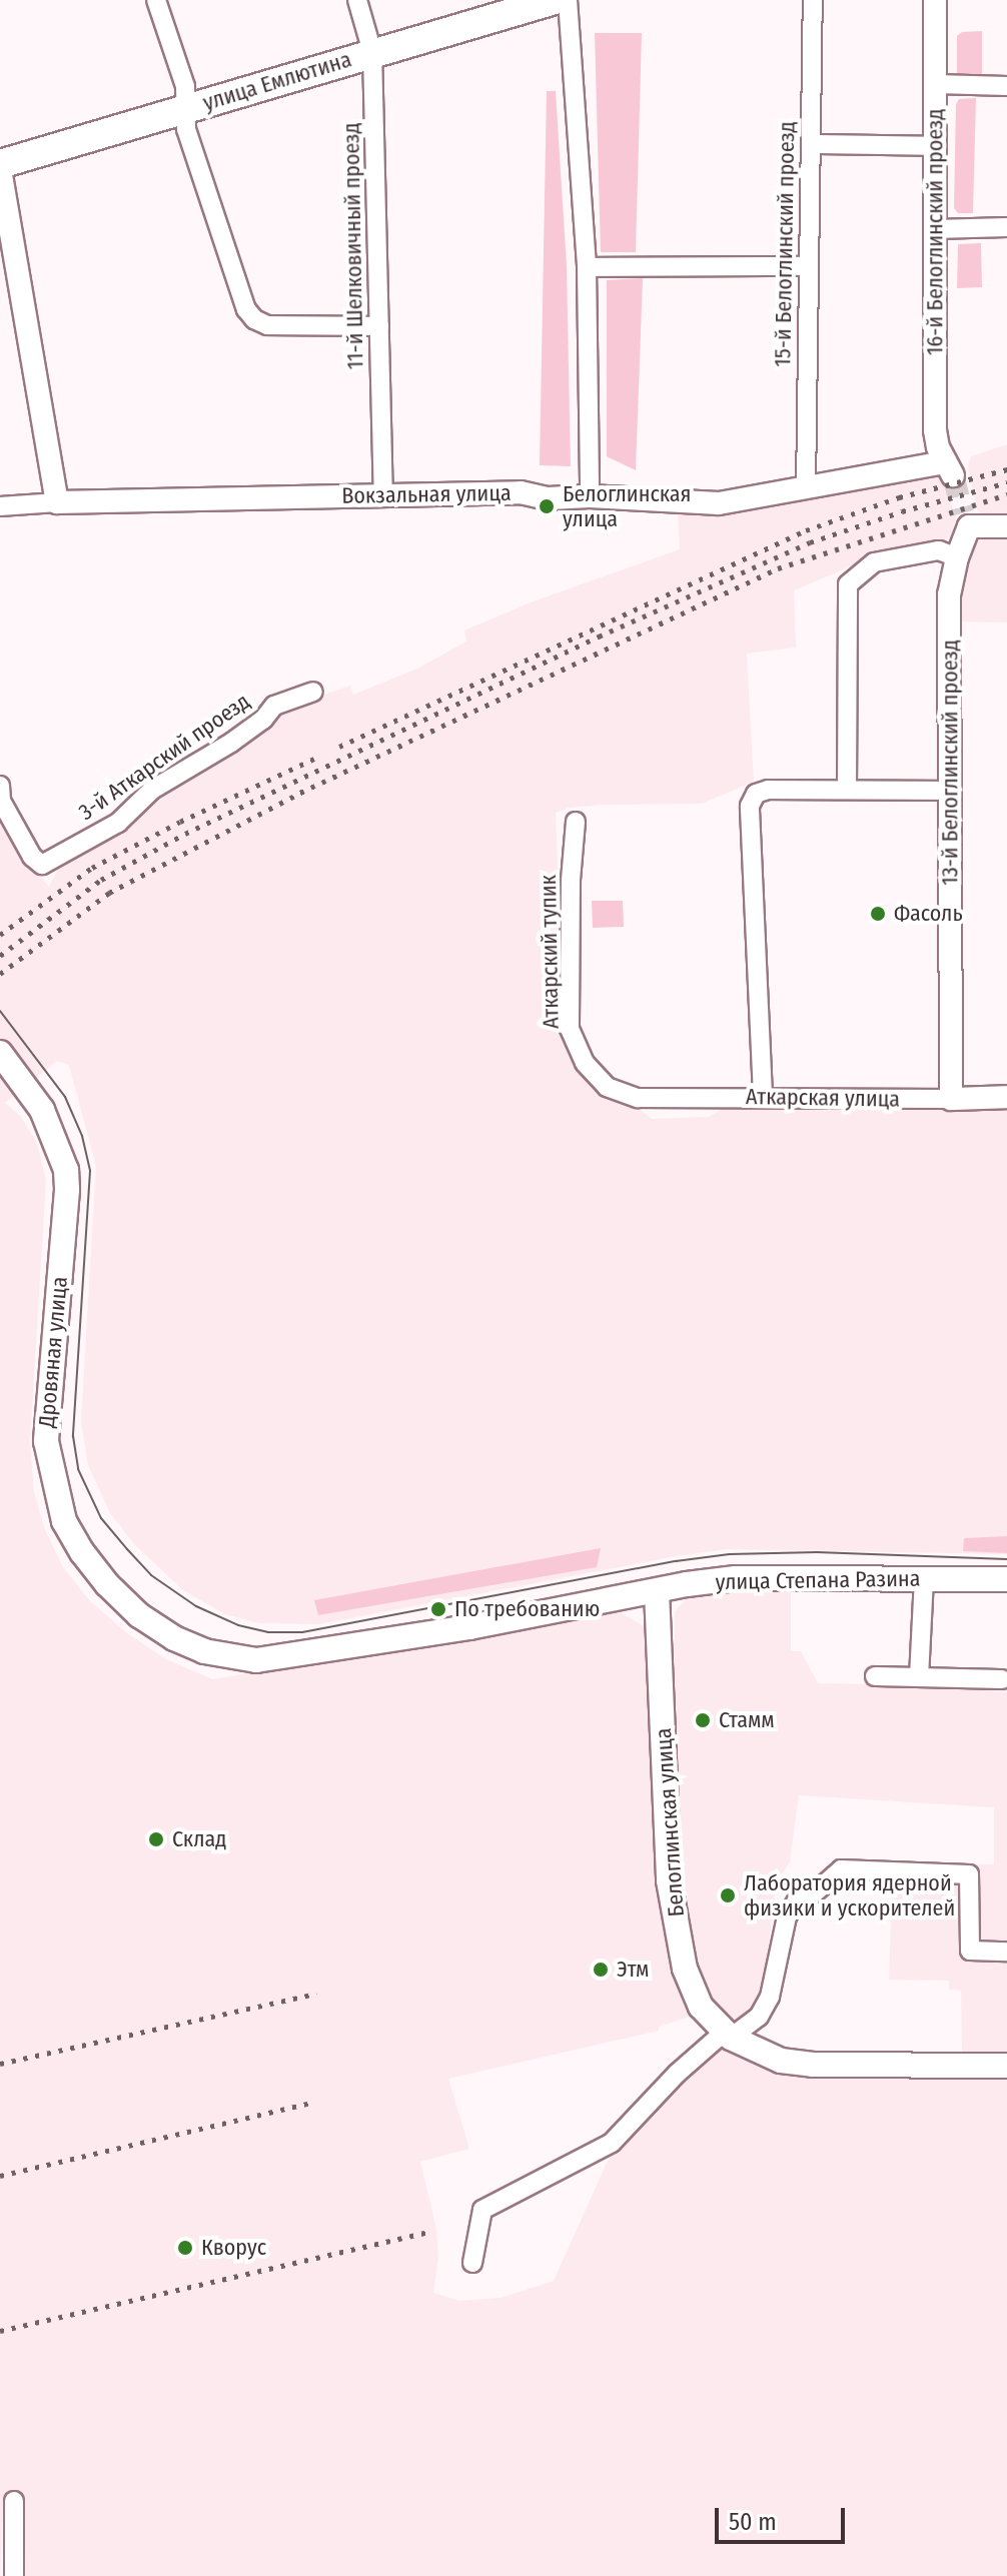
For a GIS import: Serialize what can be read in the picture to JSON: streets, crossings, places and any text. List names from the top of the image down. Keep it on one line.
{"streets":{"main road":["улица Емлютина","Дровяная улица","улица Степана Разина","Белоглинская улица"],"street":["16-й Белоглинский проезд","15-й Белоглинский проезд","11-й Шелковичный проезд","Вокзальная улица","3-й Аткарский проезд","13-й Белоглинский проезд","Аткарский тупик","Аткарская улица"]},"crossings":[["улица Емлютина","11-й Шелковичный проезд"],["16-й Белоглинский проезд","Вокзальная улица"],["15-й Белоглинский проезд","Вокзальная улица"],["11-й Шелковичный проезд","Вокзальная улица"],["13-й Белоглинский проезд","Аткарская улица"],["Аткарский тупик","Аткарская улица"],["Дровяная улица","улица Степана Разина"],["улица Степана Разина","Белоглинская улица"]],"places":["Белоглинская улица","Фасоль","По требованию","Стамм","Склад","Лаборатория ядерной физики и ускорителей","Этм","Кворус"],"scale_bar":"50 m"}
